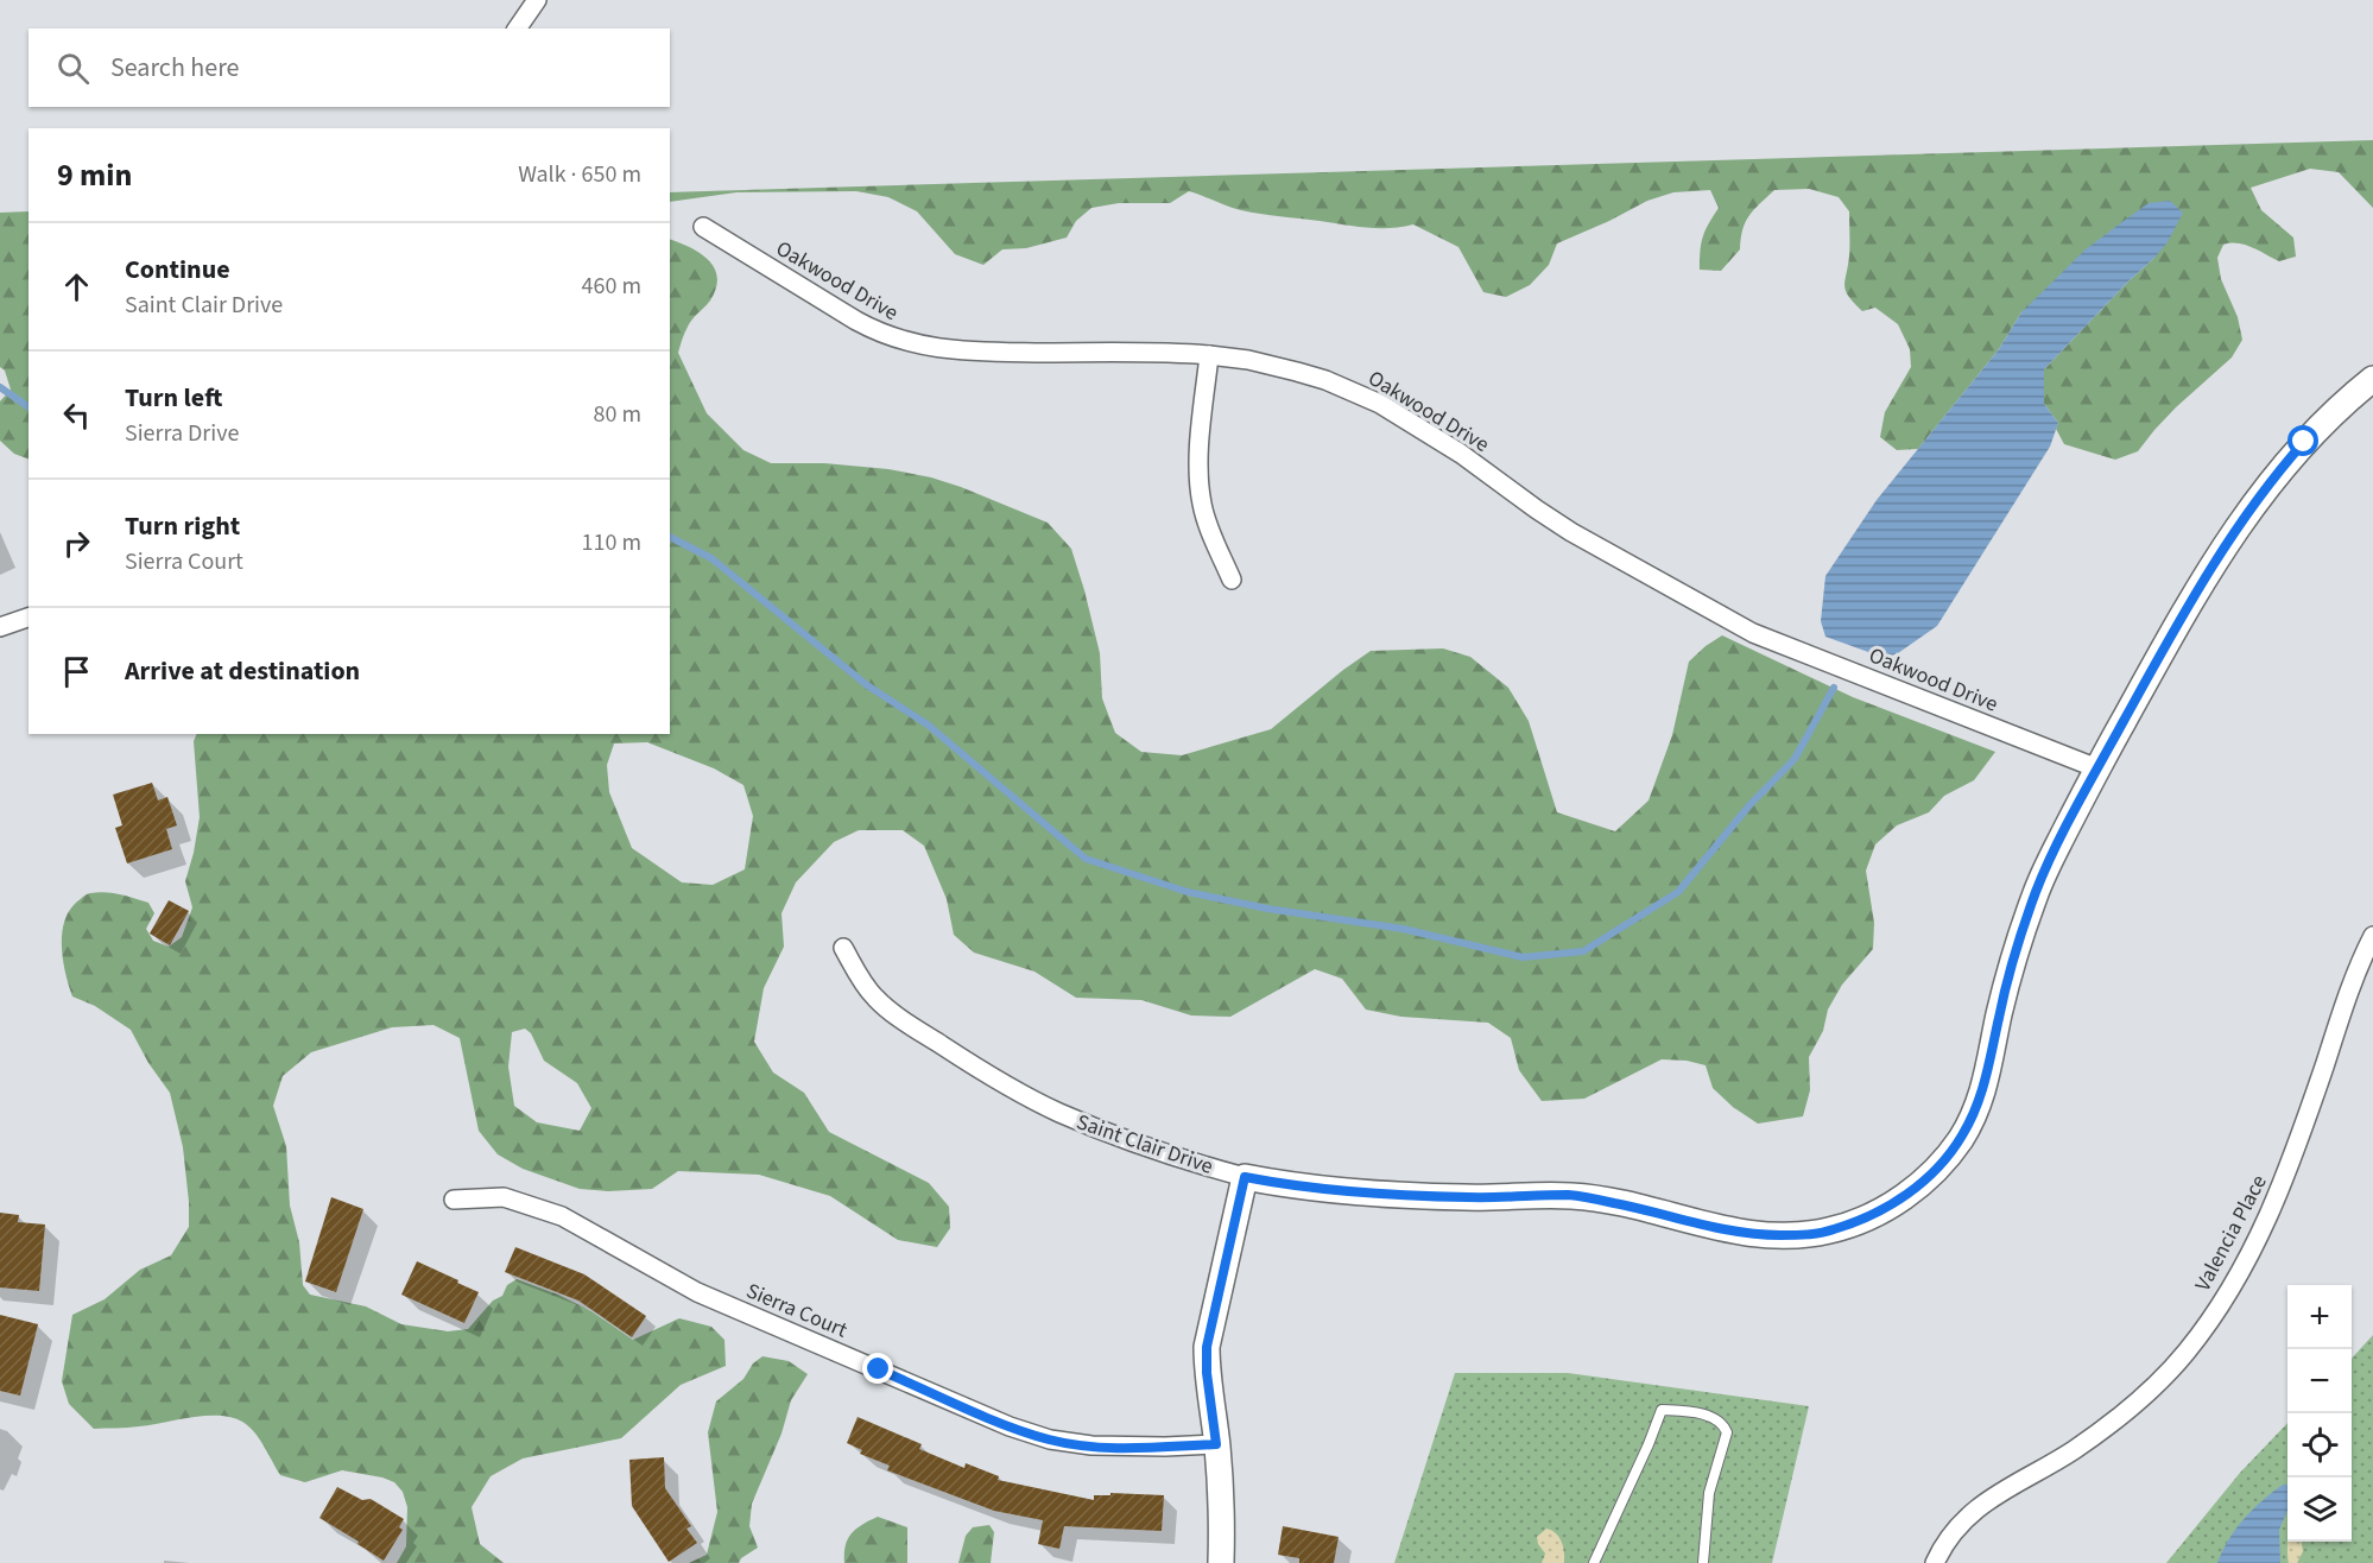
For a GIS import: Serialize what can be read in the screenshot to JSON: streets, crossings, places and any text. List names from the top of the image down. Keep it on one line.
{"streets":{"street":["Oakwood Drive","Saint Clair Drive","Valencia Place","Sierra Court"]},"crossings":[["Oakwood Drive","Saint Clair Drive"]],"page":{"search":"Search here","heading":["9 min","Walk · 650 m"],"list":[["Continue","Saint Clair Drive","460 m"],["Turn left","Sierra Drive","80 m"],["Turn right","Sierra Court","110 m"],"Arrive at destination"],"map_buttons":["+","−"]}}
